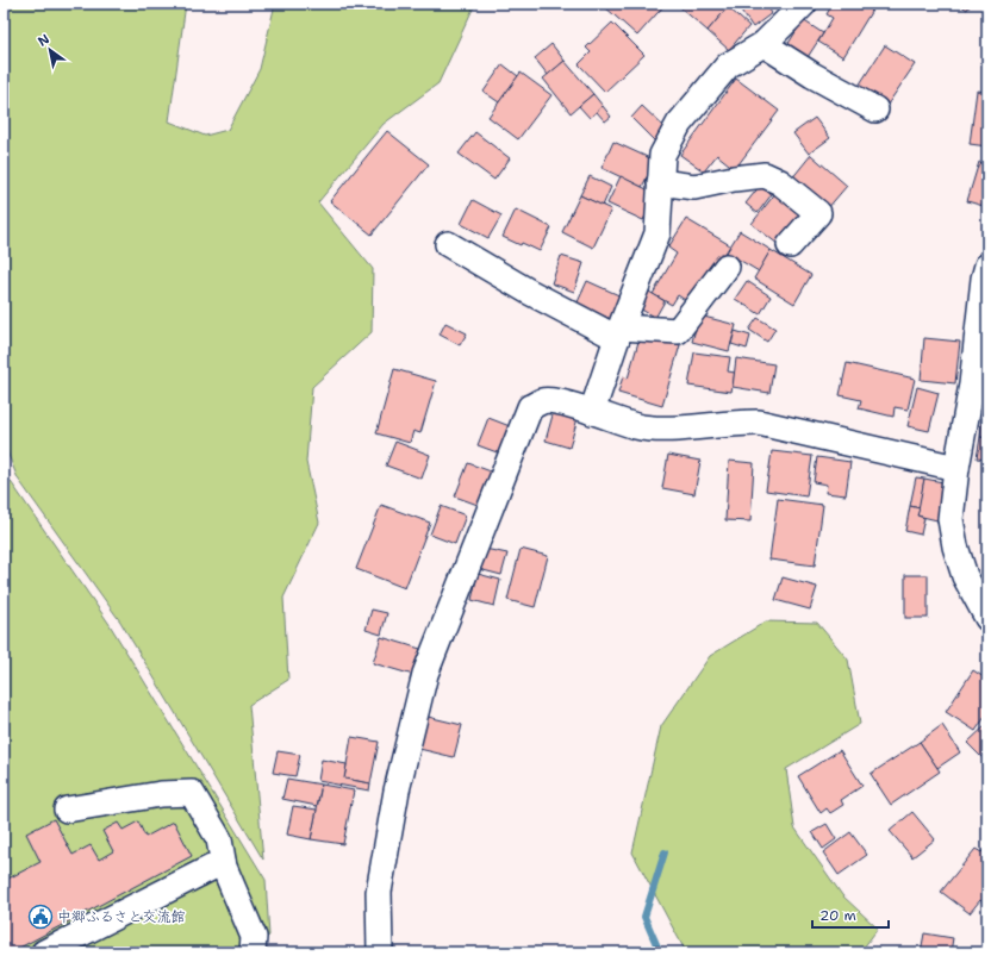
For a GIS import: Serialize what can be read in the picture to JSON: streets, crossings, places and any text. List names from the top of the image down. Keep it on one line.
{"places":{"public building":["中郷ふるさと交流館"]},"scale_bar":"20 m","north":"top left"}
